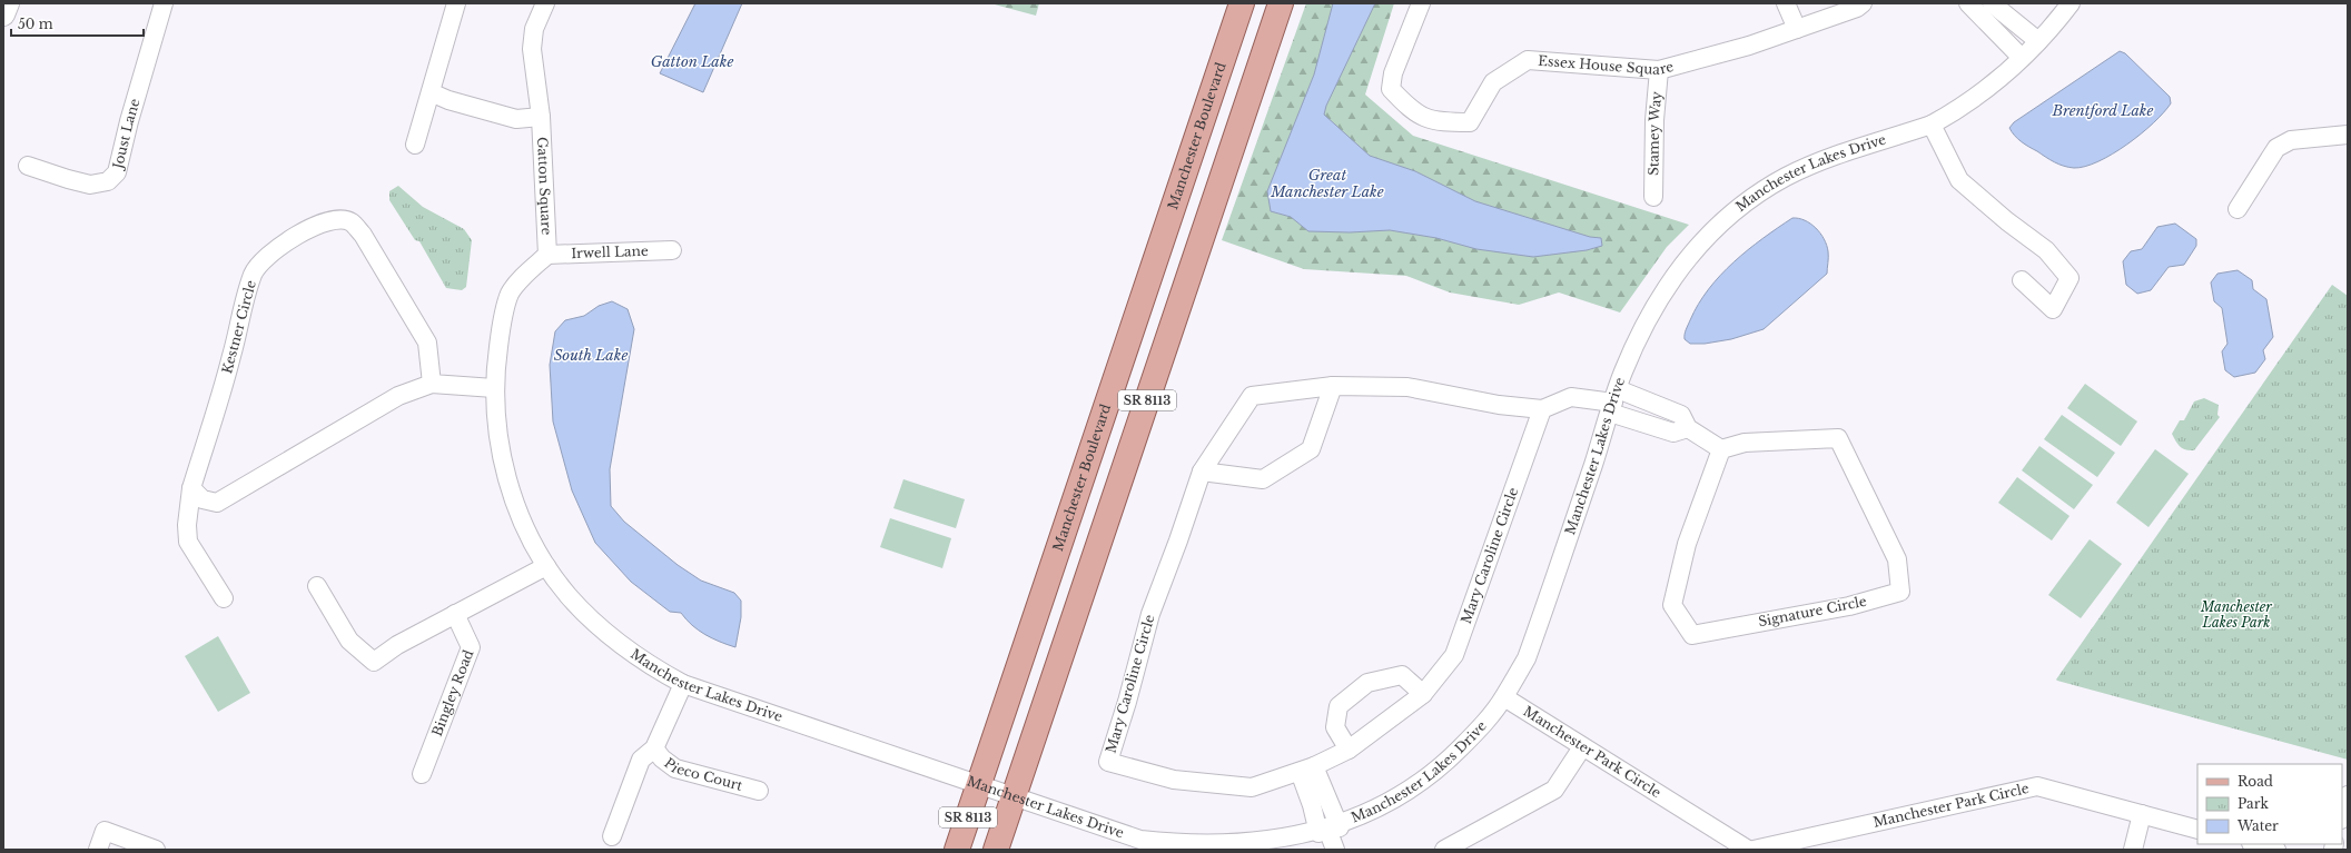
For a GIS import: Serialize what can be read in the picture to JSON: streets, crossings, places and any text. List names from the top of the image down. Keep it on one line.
{"streets":{"main road":["Manchester Boulevard","SR 8113"],"street":["Essex House Square","Joust Lane","Stamey Way","Manchester Lakes Drive","Gatton Square","Irwell Lane","Kestner Circle","Mary Caroline Circle","Signature Circle","Bingley Road","Manchester Park Circle","Pieco Court"]},"crossings":[["Essex House Square","Stamey Way"],["Manchester Boulevard","Manchester Lakes Drive"],["Manchester Lakes Drive","Gatton Square"],["Manchester Lakes Drive","Irwell Lane"],["Manchester Lakes Drive","SR 8113"],["Manchester Lakes Drive","Mary Caroline Circle"],["Manchester Lakes Drive","Manchester Park Circle"],["Manchester Lakes Drive","Pieco Court"],["Gatton Square","Irwell Lane"]],"water":["Gatton Lake","Brentford Lake","Great Manchester Lake","South Lake"],"parks":["Manchester Lakes Park"],"legend":["Road","Park","Water"],"scale_bar":"50 m"}
